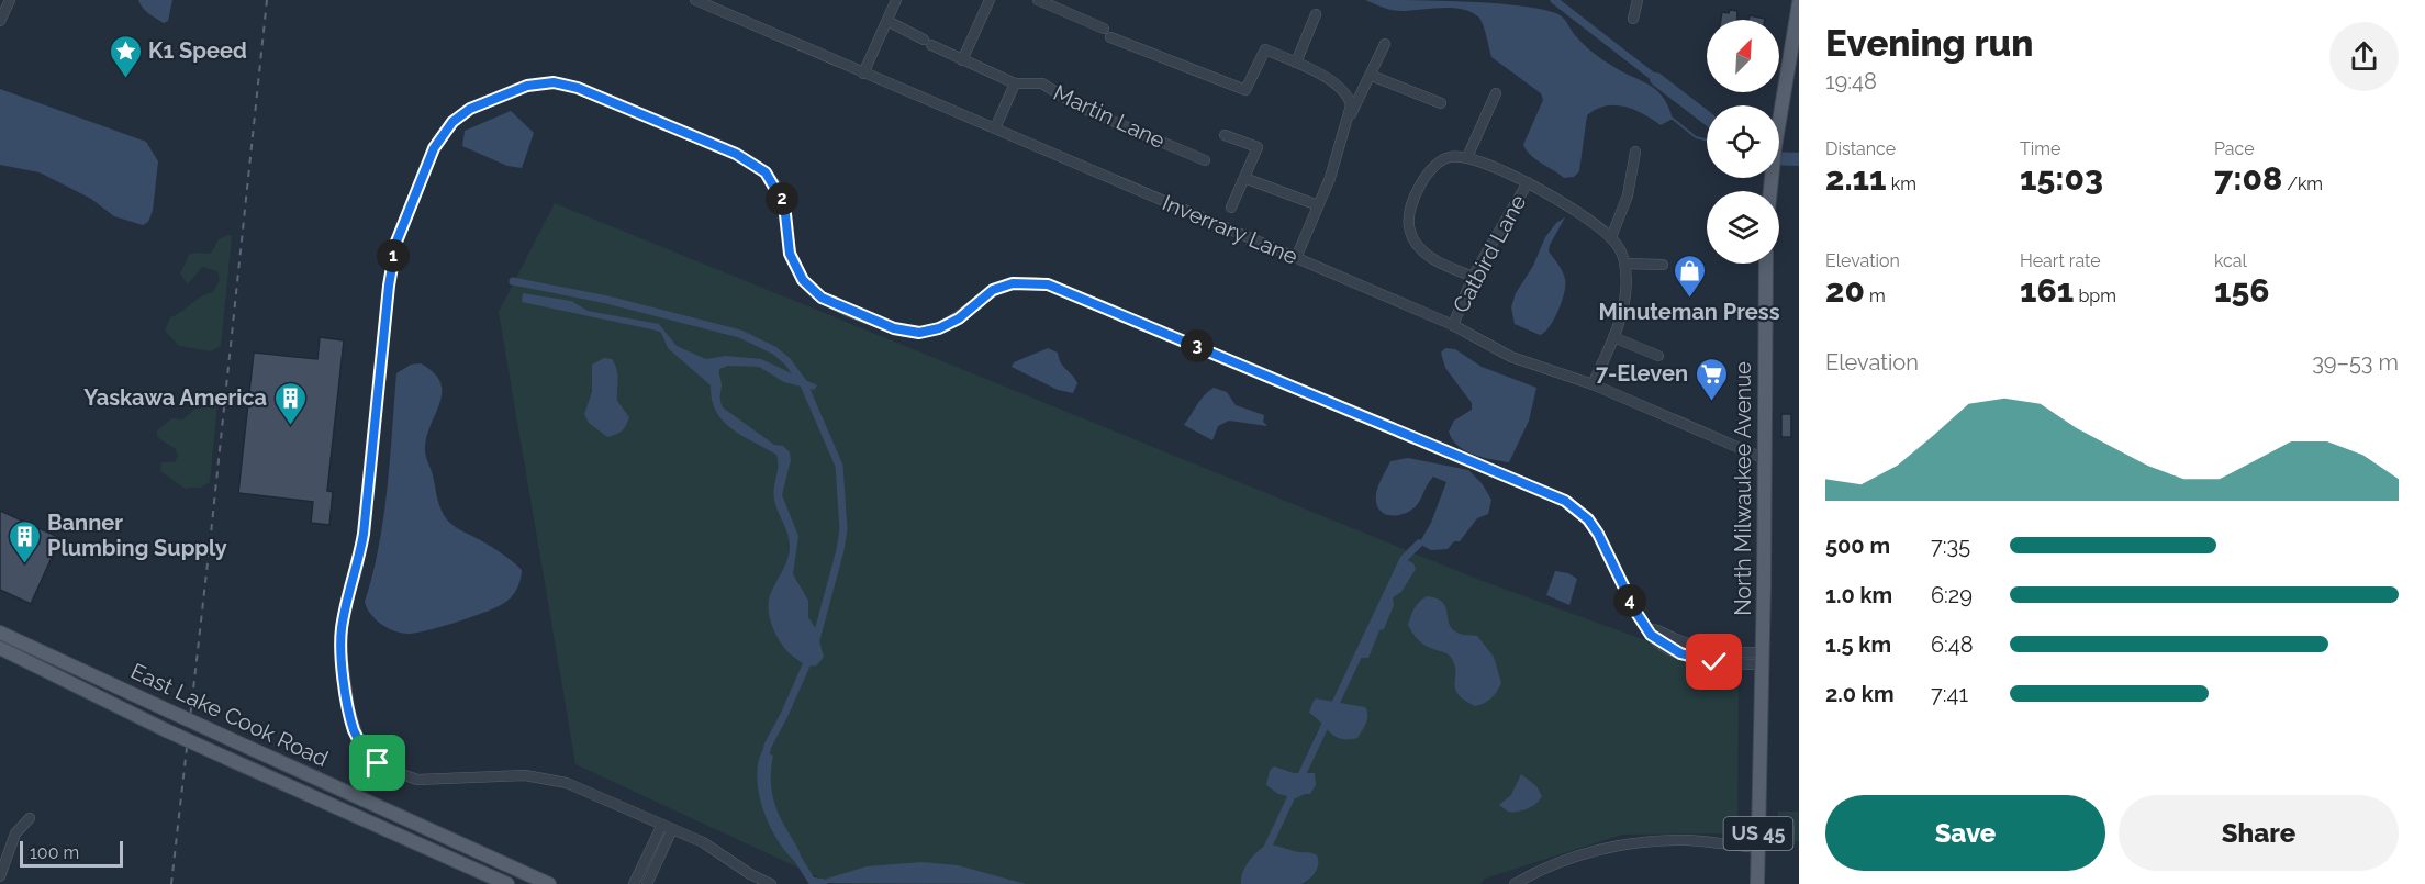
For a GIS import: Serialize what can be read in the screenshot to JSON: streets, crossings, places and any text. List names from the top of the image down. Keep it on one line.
{"streets":{"main road":["North Milwaukee Avenue","East Lake Cook Road","US 45"],"street":["Martin Lane","Inverrary Lane","Catbird Lane"]},"crossings":[["Inverrary Lane","Catbird Lane"],["Inverrary Lane","North Milwaukee Avenue"]],"places":{"place":["K1 Speed"],"shop":["Minuteman Press"],"supermarket":["7-Eleven"],"building":["Yaskawa America","Banner Plumbing Supply"]},"scale_bar":"100 m","north":"top right","page":{"heading":["Evening run","19:48"],"stats":[["Distance","2.11 km"],["Time","15:03"],["Pace","7:08 /km"],["Elevation","20 m"],["Heart rate","161 bpm"],["kcal","156"]],"pins":["2","1","3","4"],"chart":["Elevation","39–53 m"],"list":[{"name":"500 m","note":"7:35"},{"name":"1.0 km","note":"6:29"},{"name":"1.5 km","note":"6:48"},{"name":"2.0 km","note":"7:41"}],"buttons":["Save","Share"],"scale":"100 m"}}
